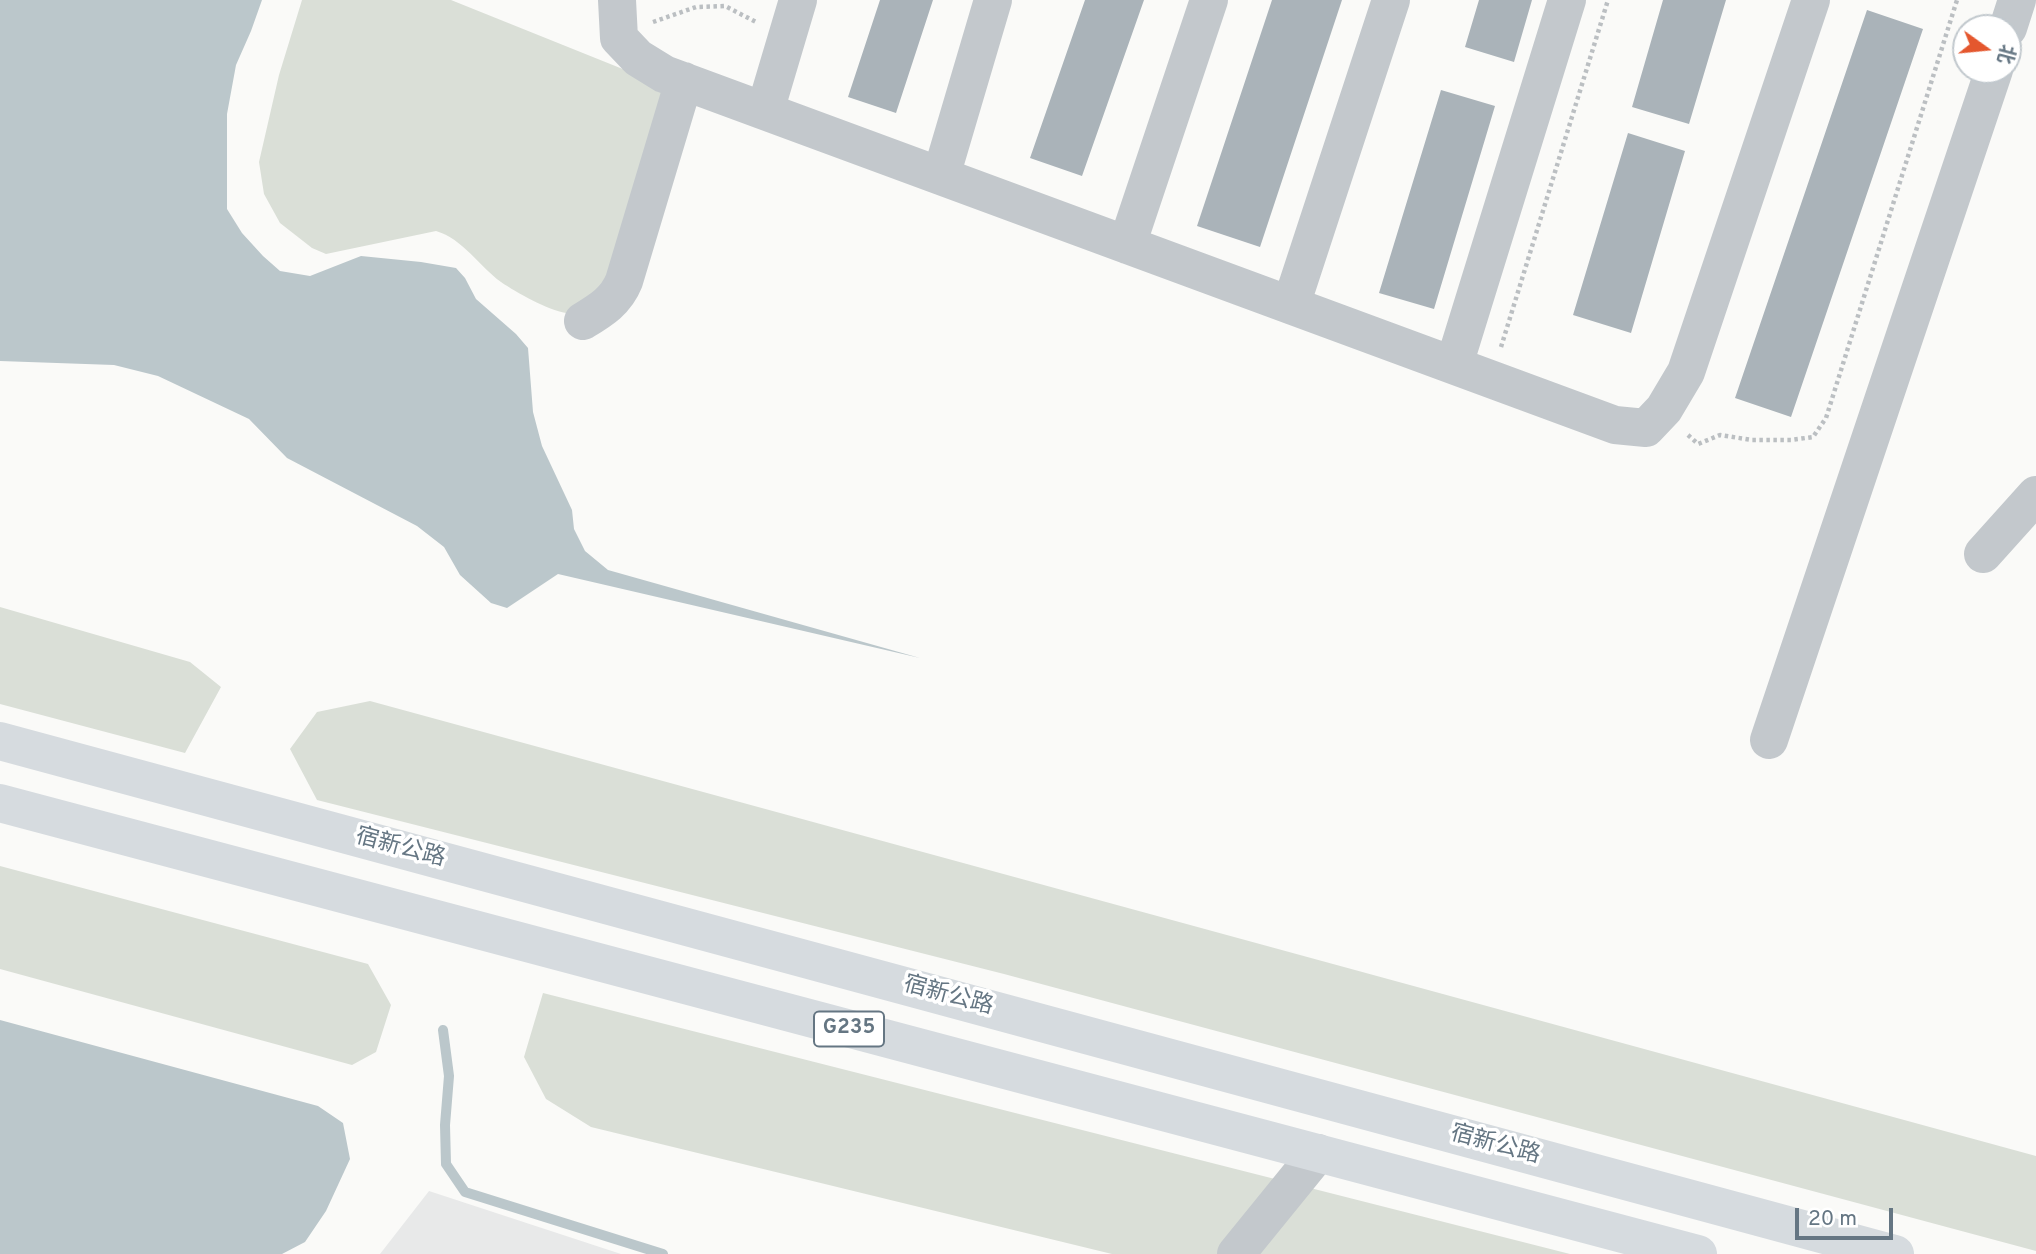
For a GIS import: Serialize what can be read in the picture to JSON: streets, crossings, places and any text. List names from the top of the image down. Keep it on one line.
{"streets":{"highway":["宿新公路","G235"]},"scale_bar":"20 m","north":"right"}
